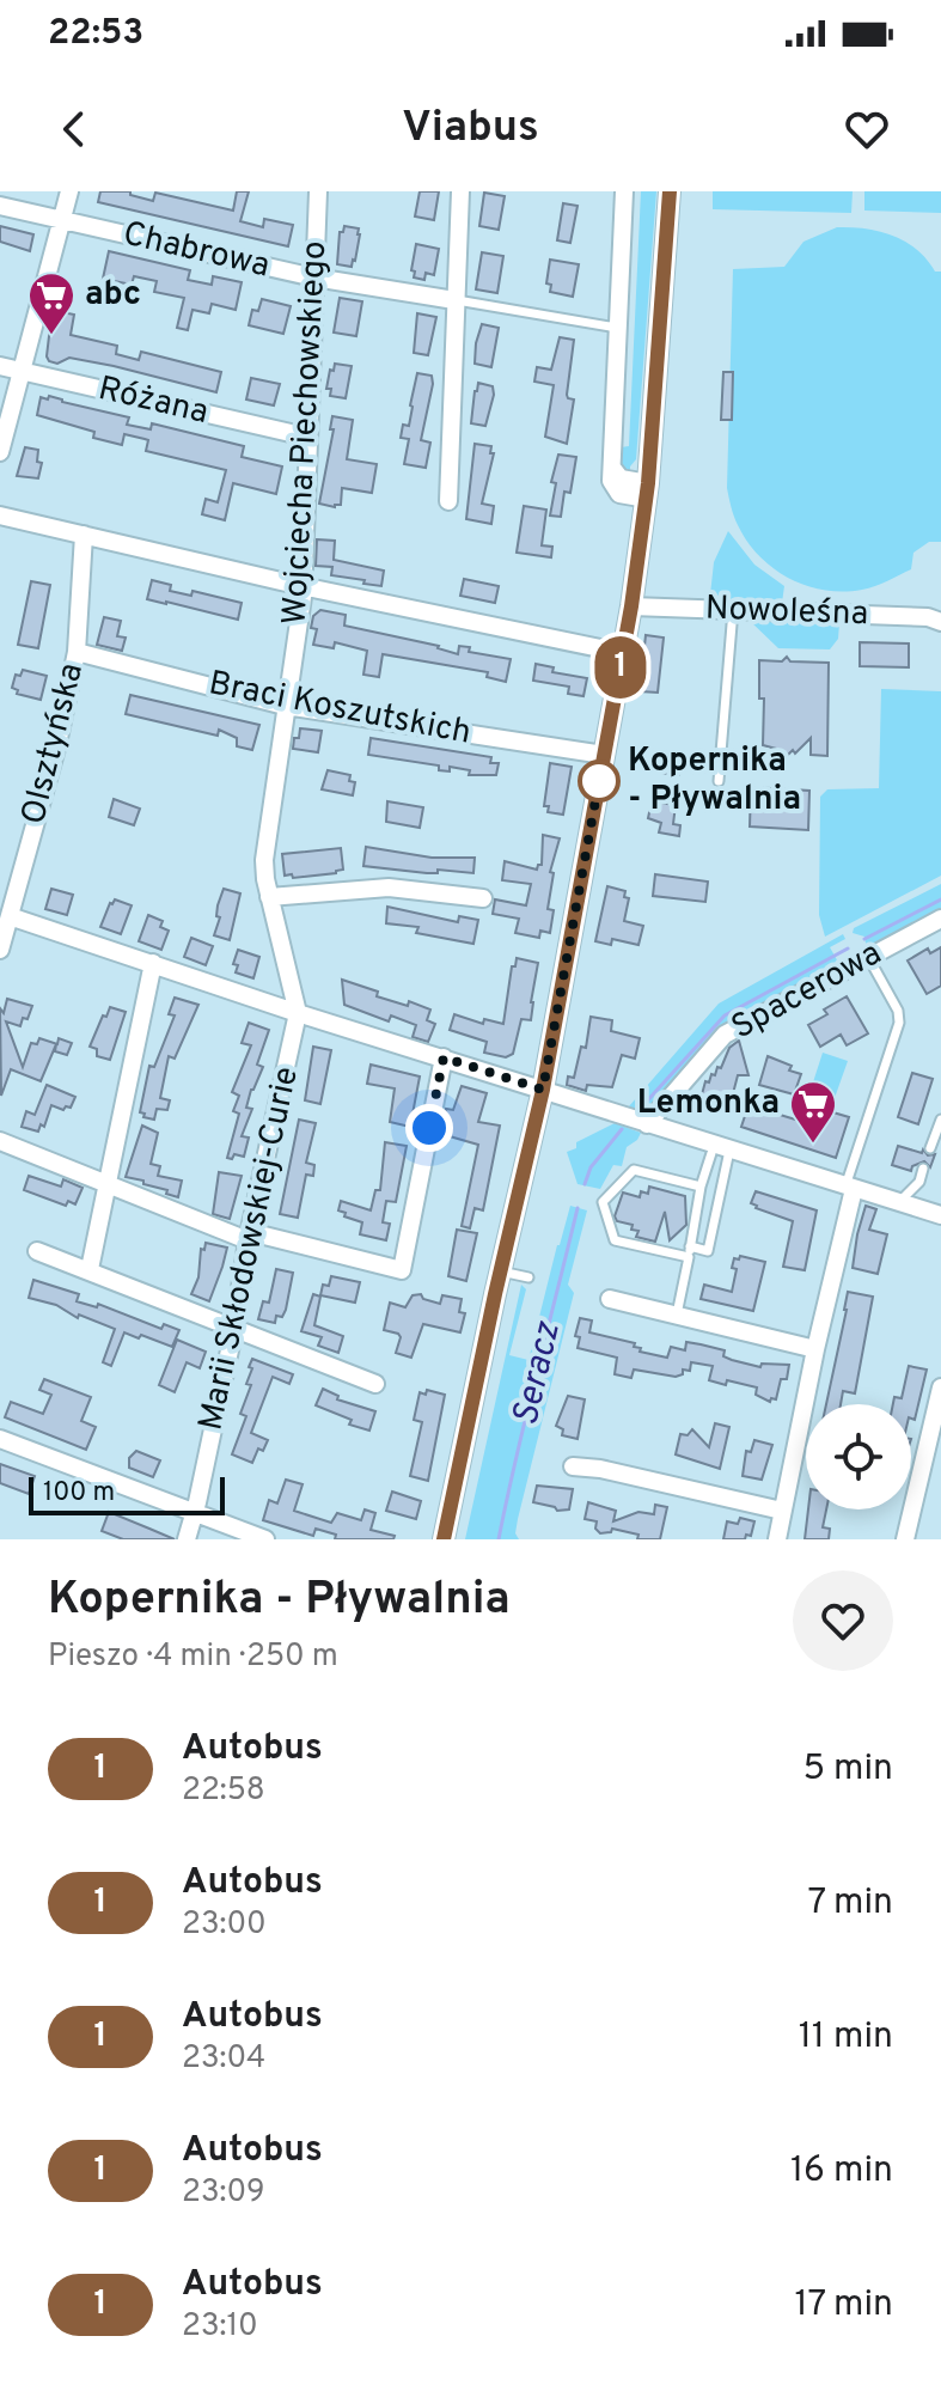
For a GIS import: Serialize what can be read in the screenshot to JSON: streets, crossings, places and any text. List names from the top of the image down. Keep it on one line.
{"streets":{"street":["Chabrowa","Różana","Wojciecha Piechowskiego","Nowoleśna","Braci Koszutskich","Olsztyńska","Spacerowa","Marii Skłodowskiej-Curie"]},"crossings":[["Chabrowa","Wojciecha Piechowskiego"],["Różana","Wojciecha Piechowskiego"],["Wojciecha Piechowskiego","Braci Koszutskich"],["Wojciecha Piechowskiego","Marii Skłodowskiej-Curie"],["Braci Koszutskich","Olsztyńska"]],"water":["Seracz"],"places":{"supermarket":["abc","Lemonka"],"other":["Kopernika - Pływalnia"]},"lines":["bus line 1"],"scale_bar":"100 m","page":{"status":"22:53","header":"Viabus","on_map":"1","scale":"100 m","heading":["Kopernika - Pływalnia","Pieszo · 4 min · 250 m"],"list":[{"mark":"1","name":"Autobus","note":"22:58","value":"5 min"},{"mark":"1","name":"Autobus","note":"23:00","value":"7 min"},{"mark":"1","name":"Autobus","note":"23:04","value":"11 min"},{"mark":"1","name":"Autobus","note":"23:09","value":"16 min"},{"mark":"1","name":"Autobus","note":"23:10","value":"17 min"}]}}
